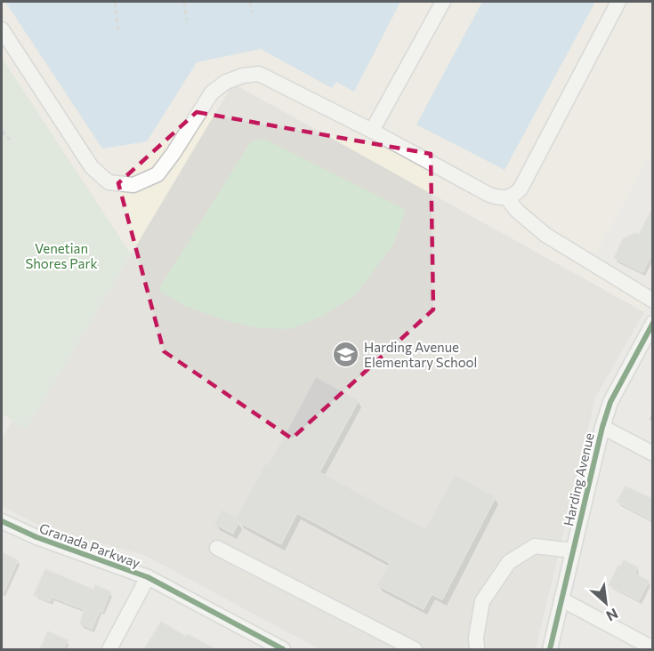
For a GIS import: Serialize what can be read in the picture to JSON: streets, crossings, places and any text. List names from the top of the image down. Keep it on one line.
{"streets":{"street":["Harding Avenue","Granada Parkway"]},"parks":["Venetian Shores Park"],"places":{"school or university":["Harding Avenue Elementary School"]},"north":"bottom right"}
